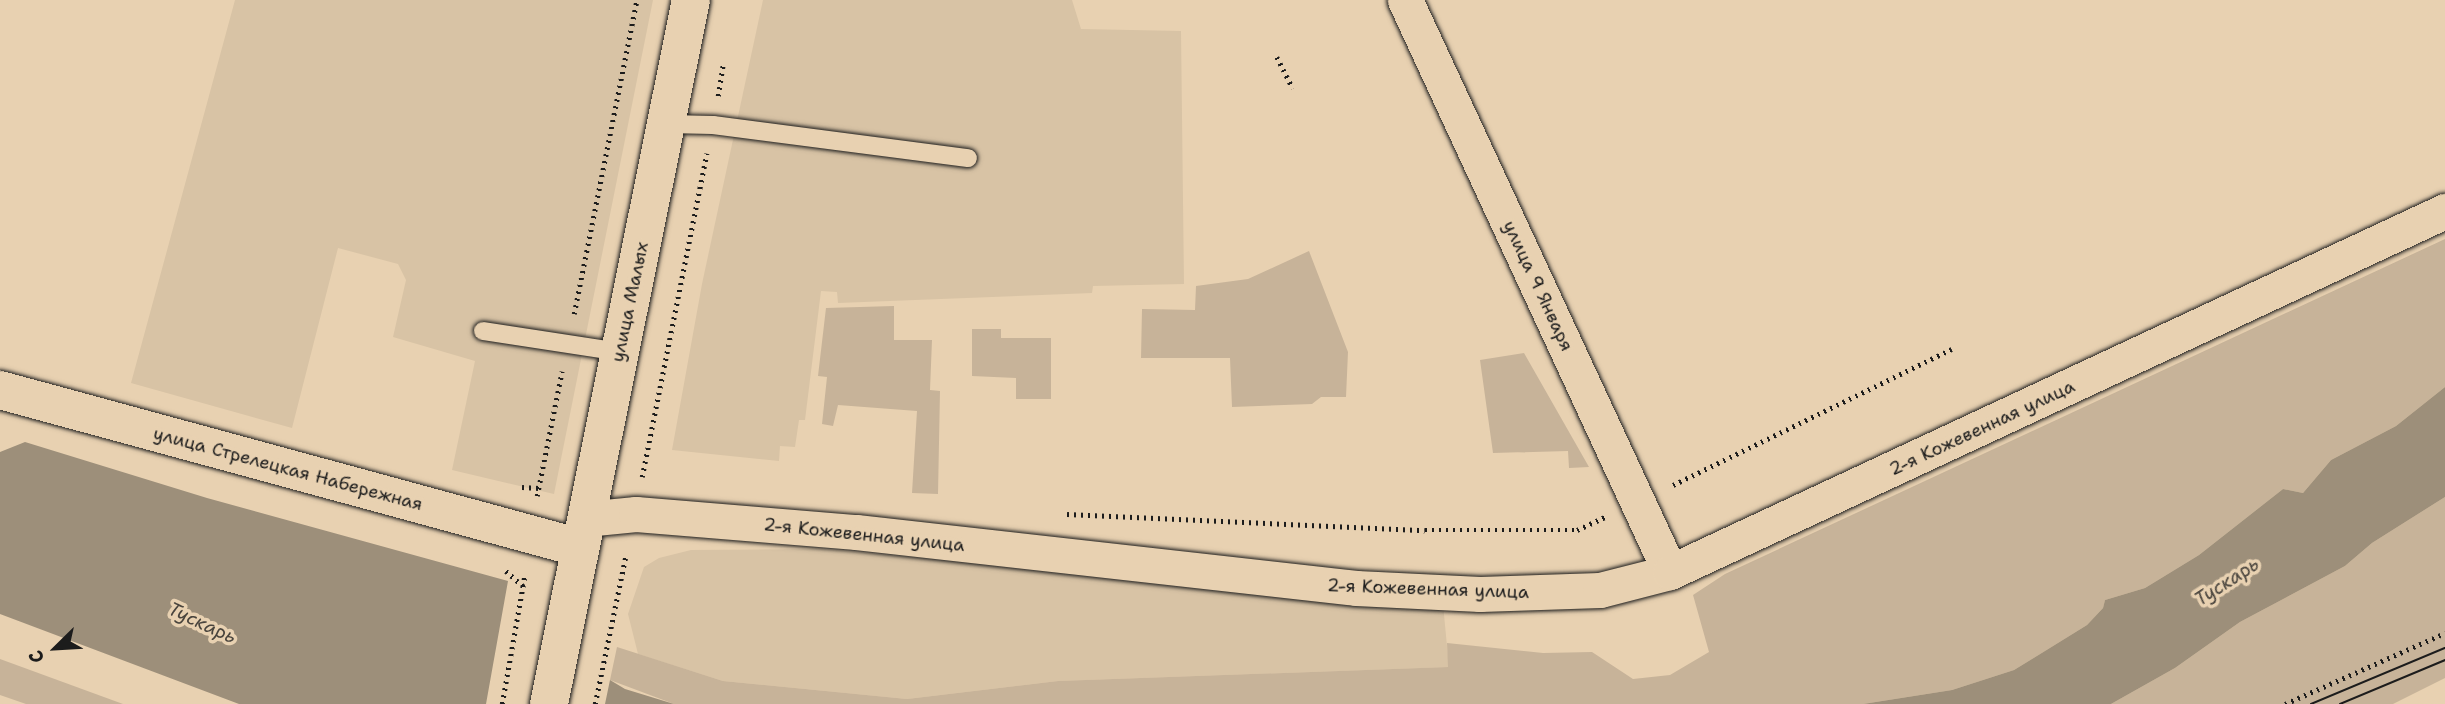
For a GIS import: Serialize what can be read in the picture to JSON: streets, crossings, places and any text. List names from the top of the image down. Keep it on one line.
{"streets":{"main road":["улица Малых","улица Стрелецкая Набережная"],"street":["улица 9 Января","2-я Кожевенная улица"]},"crossings":[["улица 9 Января","2-я Кожевенная улица"],["улица Малых","2-я Кожевенная улица"],["улица Малых","улица Стрелецкая Набережная"],["2-я Кожевенная улица","улица Стрелецкая Набережная"]],"water":["Тускарь"],"north":"bottom left"}
